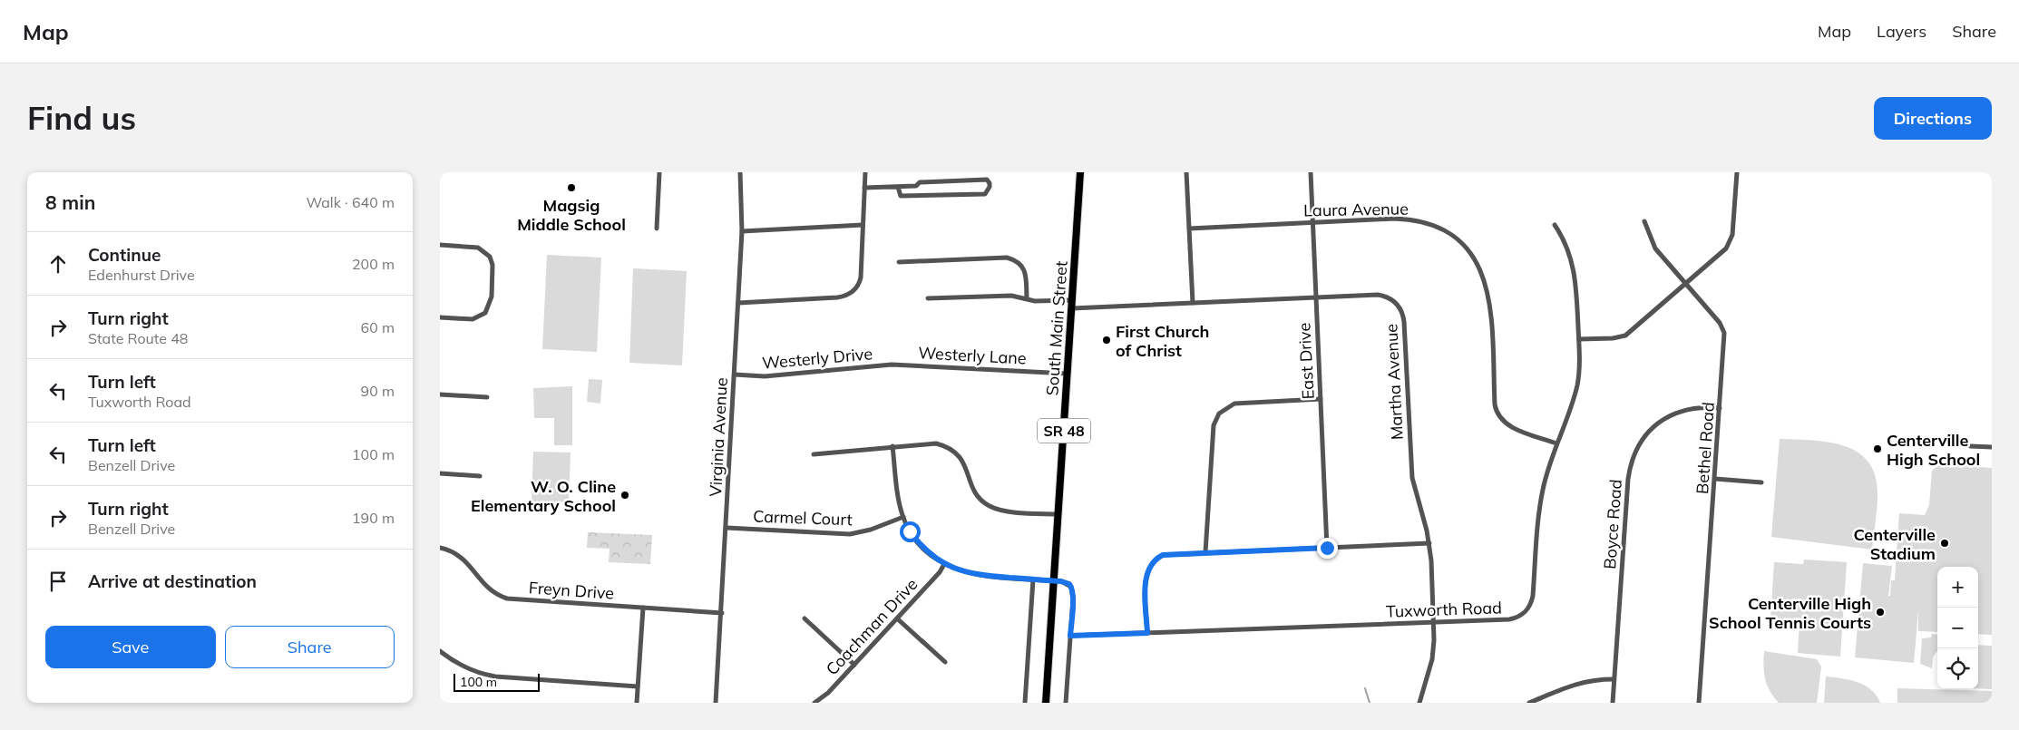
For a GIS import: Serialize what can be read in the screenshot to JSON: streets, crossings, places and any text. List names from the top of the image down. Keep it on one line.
{"streets":{"main road":["South Main Street","SR 48"],"street":["Laura Avenue","Westerly Lane","Westerly Drive","East Drive","Martha Avenue","Virginia Avenue","Bethel Road","Carmel Court","Boyce Road","Freyn Drive","Tuxworth Road","Coachman Drive"]},"crossings":[["Laura Avenue","East Drive"],["Laura Avenue","Tuxworth Road"],["South Main Street","Westerly Lane"],["South Main Street","Martha Avenue"],["Westerly Lane","Westerly Drive"],["Westerly Drive","Virginia Avenue"],["East Drive","Martha Avenue"],["Martha Avenue","Tuxworth Road"],["Virginia Avenue","Carmel Court"],["Virginia Avenue","Freyn Drive"],["Bethel Road","Boyce Road"]],"places":["Magsig Middle School","First Church of Christ","Centerville High School","W. O. Cline Elementary School","Centerville Stadium","Centerville High School Tennis Courts"],"scale_bar":"100 m","page":{"header":"Map","nav":["Map","Layers","Share"],"buttons":["Directions",["Save","Share"]],"title":"Find us","heading":["8 min","Walk · 640 m"],"list":[["Continue","Edenhurst Drive","200 m"],["Turn right","State Route 48","60 m"],["Turn left","Tuxworth Road","90 m"],["Turn left","Benzell Drive","100 m"],["Turn right","Benzell Drive","190 m"],"Arrive at destination"],"map_buttons":["+","−"],"scale":"100 m"}}
